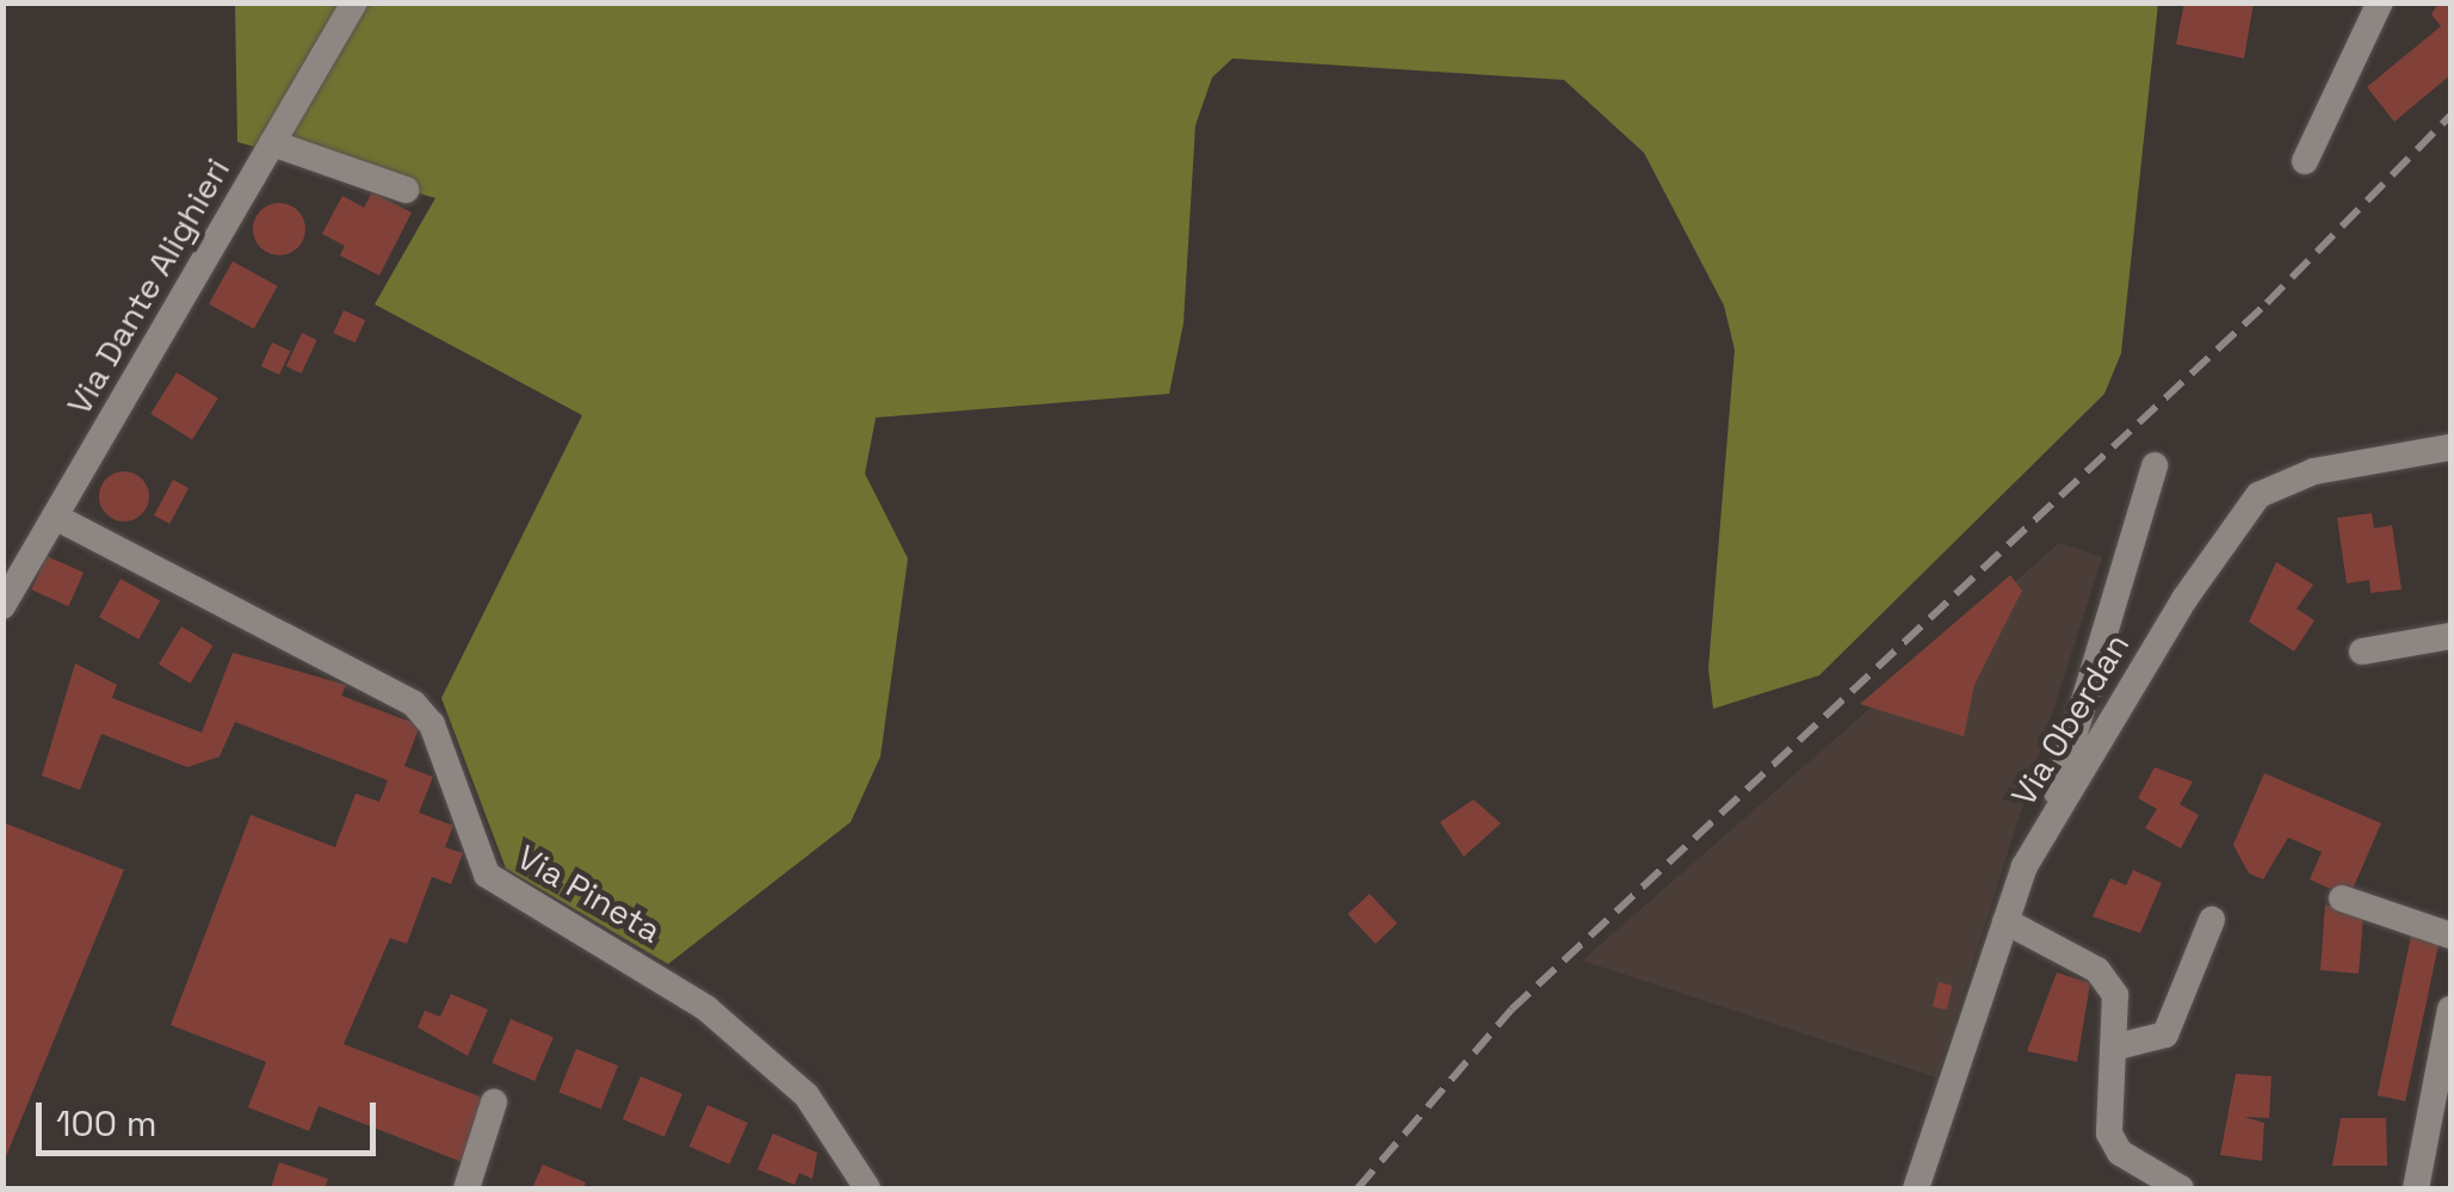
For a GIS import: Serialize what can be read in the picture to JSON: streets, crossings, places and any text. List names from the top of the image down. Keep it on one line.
{"streets":{"street":["Via Dante Alighieri","Via Oberdan","Via Pineta"]},"crossings":[["Via Dante Alighieri","Via Pineta"]],"scale_bar":"100 m"}
